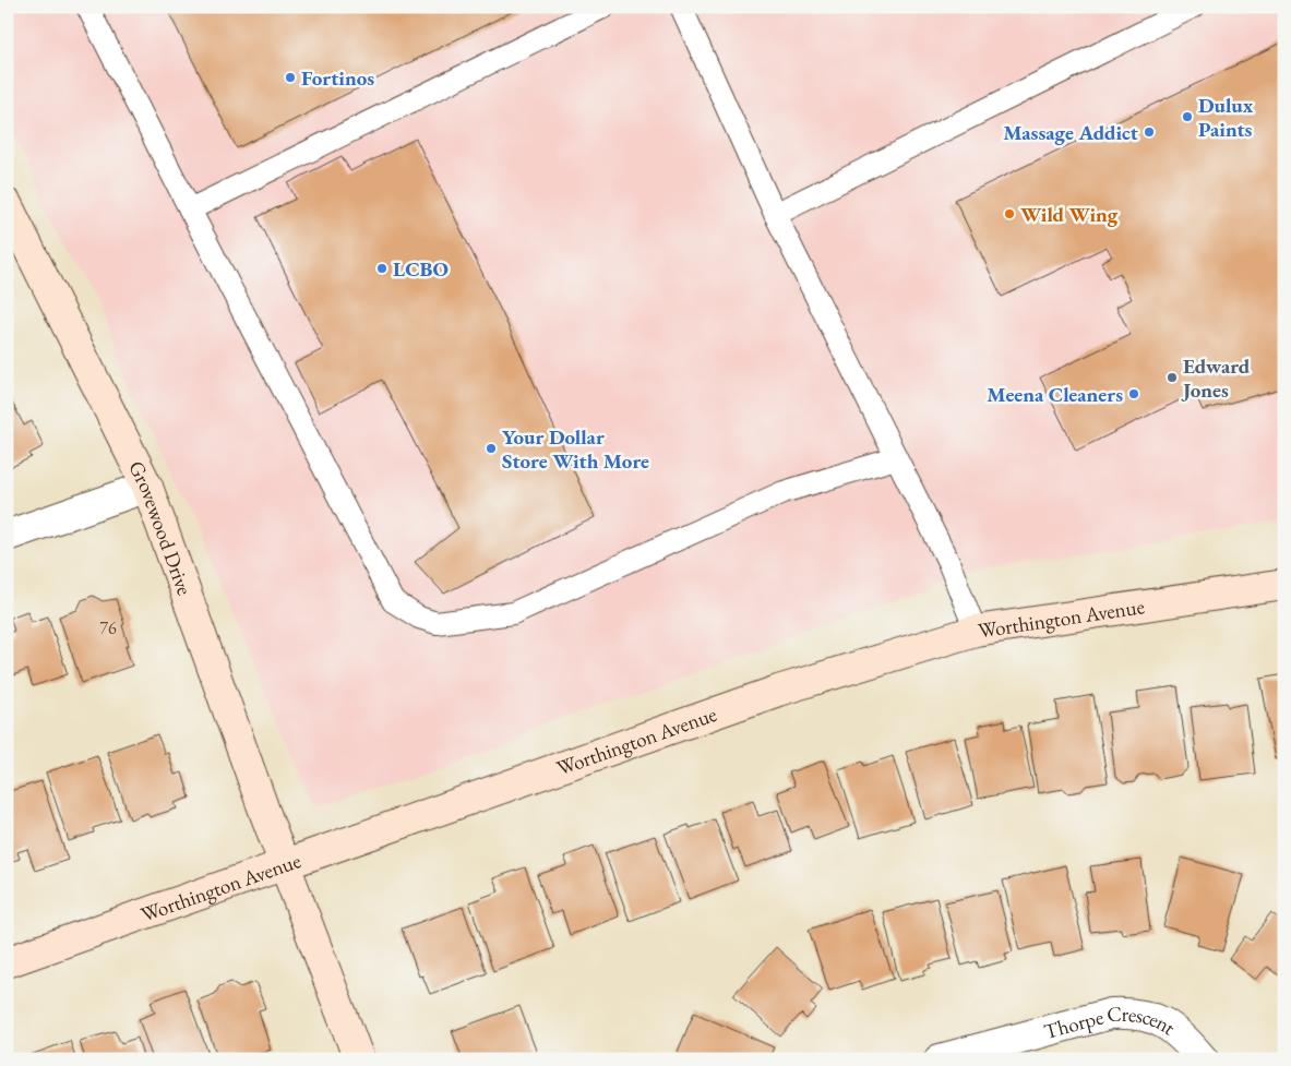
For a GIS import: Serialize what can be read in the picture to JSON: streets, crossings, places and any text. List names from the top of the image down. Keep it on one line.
{"streets":{"street":["Grovewood Drive","Worthington Avenue","Thorpe Crescent"]},"crossings":[["Grovewood Drive","Worthington Avenue"]],"places":["Fortinos","Dulux Paints","Massage Addict","Wild Wing","LCBO","Edward Jones","Meena Cleaners","Your Dollar Store With More"],"house_numbers":["76"]}
